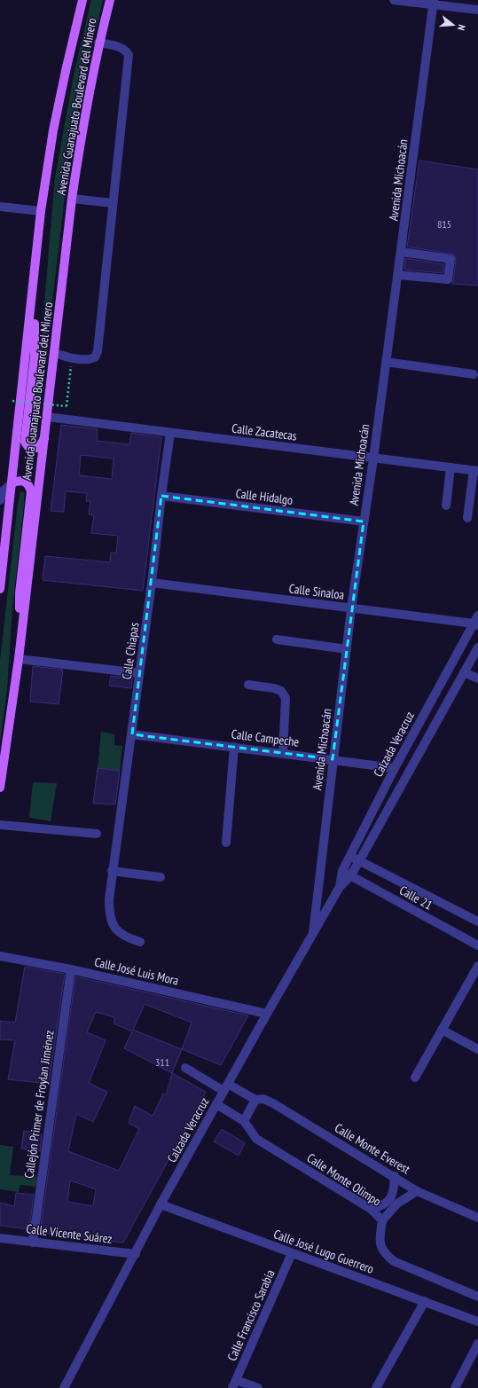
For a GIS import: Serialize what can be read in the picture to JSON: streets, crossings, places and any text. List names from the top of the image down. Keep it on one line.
{"streets":{"main road":["Avenida Guanajuato Boulevard del Minero"],"street":["Avenida Michoacán","Calle Zacatecas","Calle Hidalgo","Calle Sinaloa","Calle Chiapas","Calle Campeche","Calzada Veracruz","Calle 21","Calle José Luis Mora","Callejón Primer de Froylan Jiménez","Calle Monte Everest","Calle Monte Olimpo","Calle Vicente Suárez","Calle José Lugo Guerrero","Calle Francisco Sarabia"]},"crossings":[["Avenida Guanajuato Boulevard del Minero","Calle Zacatecas"],["Avenida Michoacán","Calle Zacatecas"],["Avenida Michoacán","Calle Hidalgo"],["Avenida Michoacán","Calle Sinaloa"],["Avenida Michoacán","Calle Campeche"],["Avenida Michoacán","Calzada Veracruz"],["Calle Zacatecas","Calle Chiapas"],["Calle Hidalgo","Calle Chiapas"],["Calle Sinaloa","Calle Chiapas"],["Calle Sinaloa","Calzada Veracruz"],["Calle Chiapas","Calle Campeche"],["Calle Campeche","Calzada Veracruz"],["Calzada Veracruz","Calle 21"],["Calzada Veracruz","Calle José Luis Mora"],["Calzada Veracruz","Calle Monte Everest"],["Calzada Veracruz","Calle Monte Olimpo"],["Calzada Veracruz","Calle Vicente Suárez"],["Calzada Veracruz","Calle José Lugo Guerrero"],["Calle José Luis Mora","Callejón Primer de Froylan Jiménez"],["Callejón Primer de Froylan Jiménez","Calle Vicente Suárez"],["Calle José Lugo Guerrero","Calle Francisco Sarabia"]],"house_numbers":["815","311"],"north":"right"}
